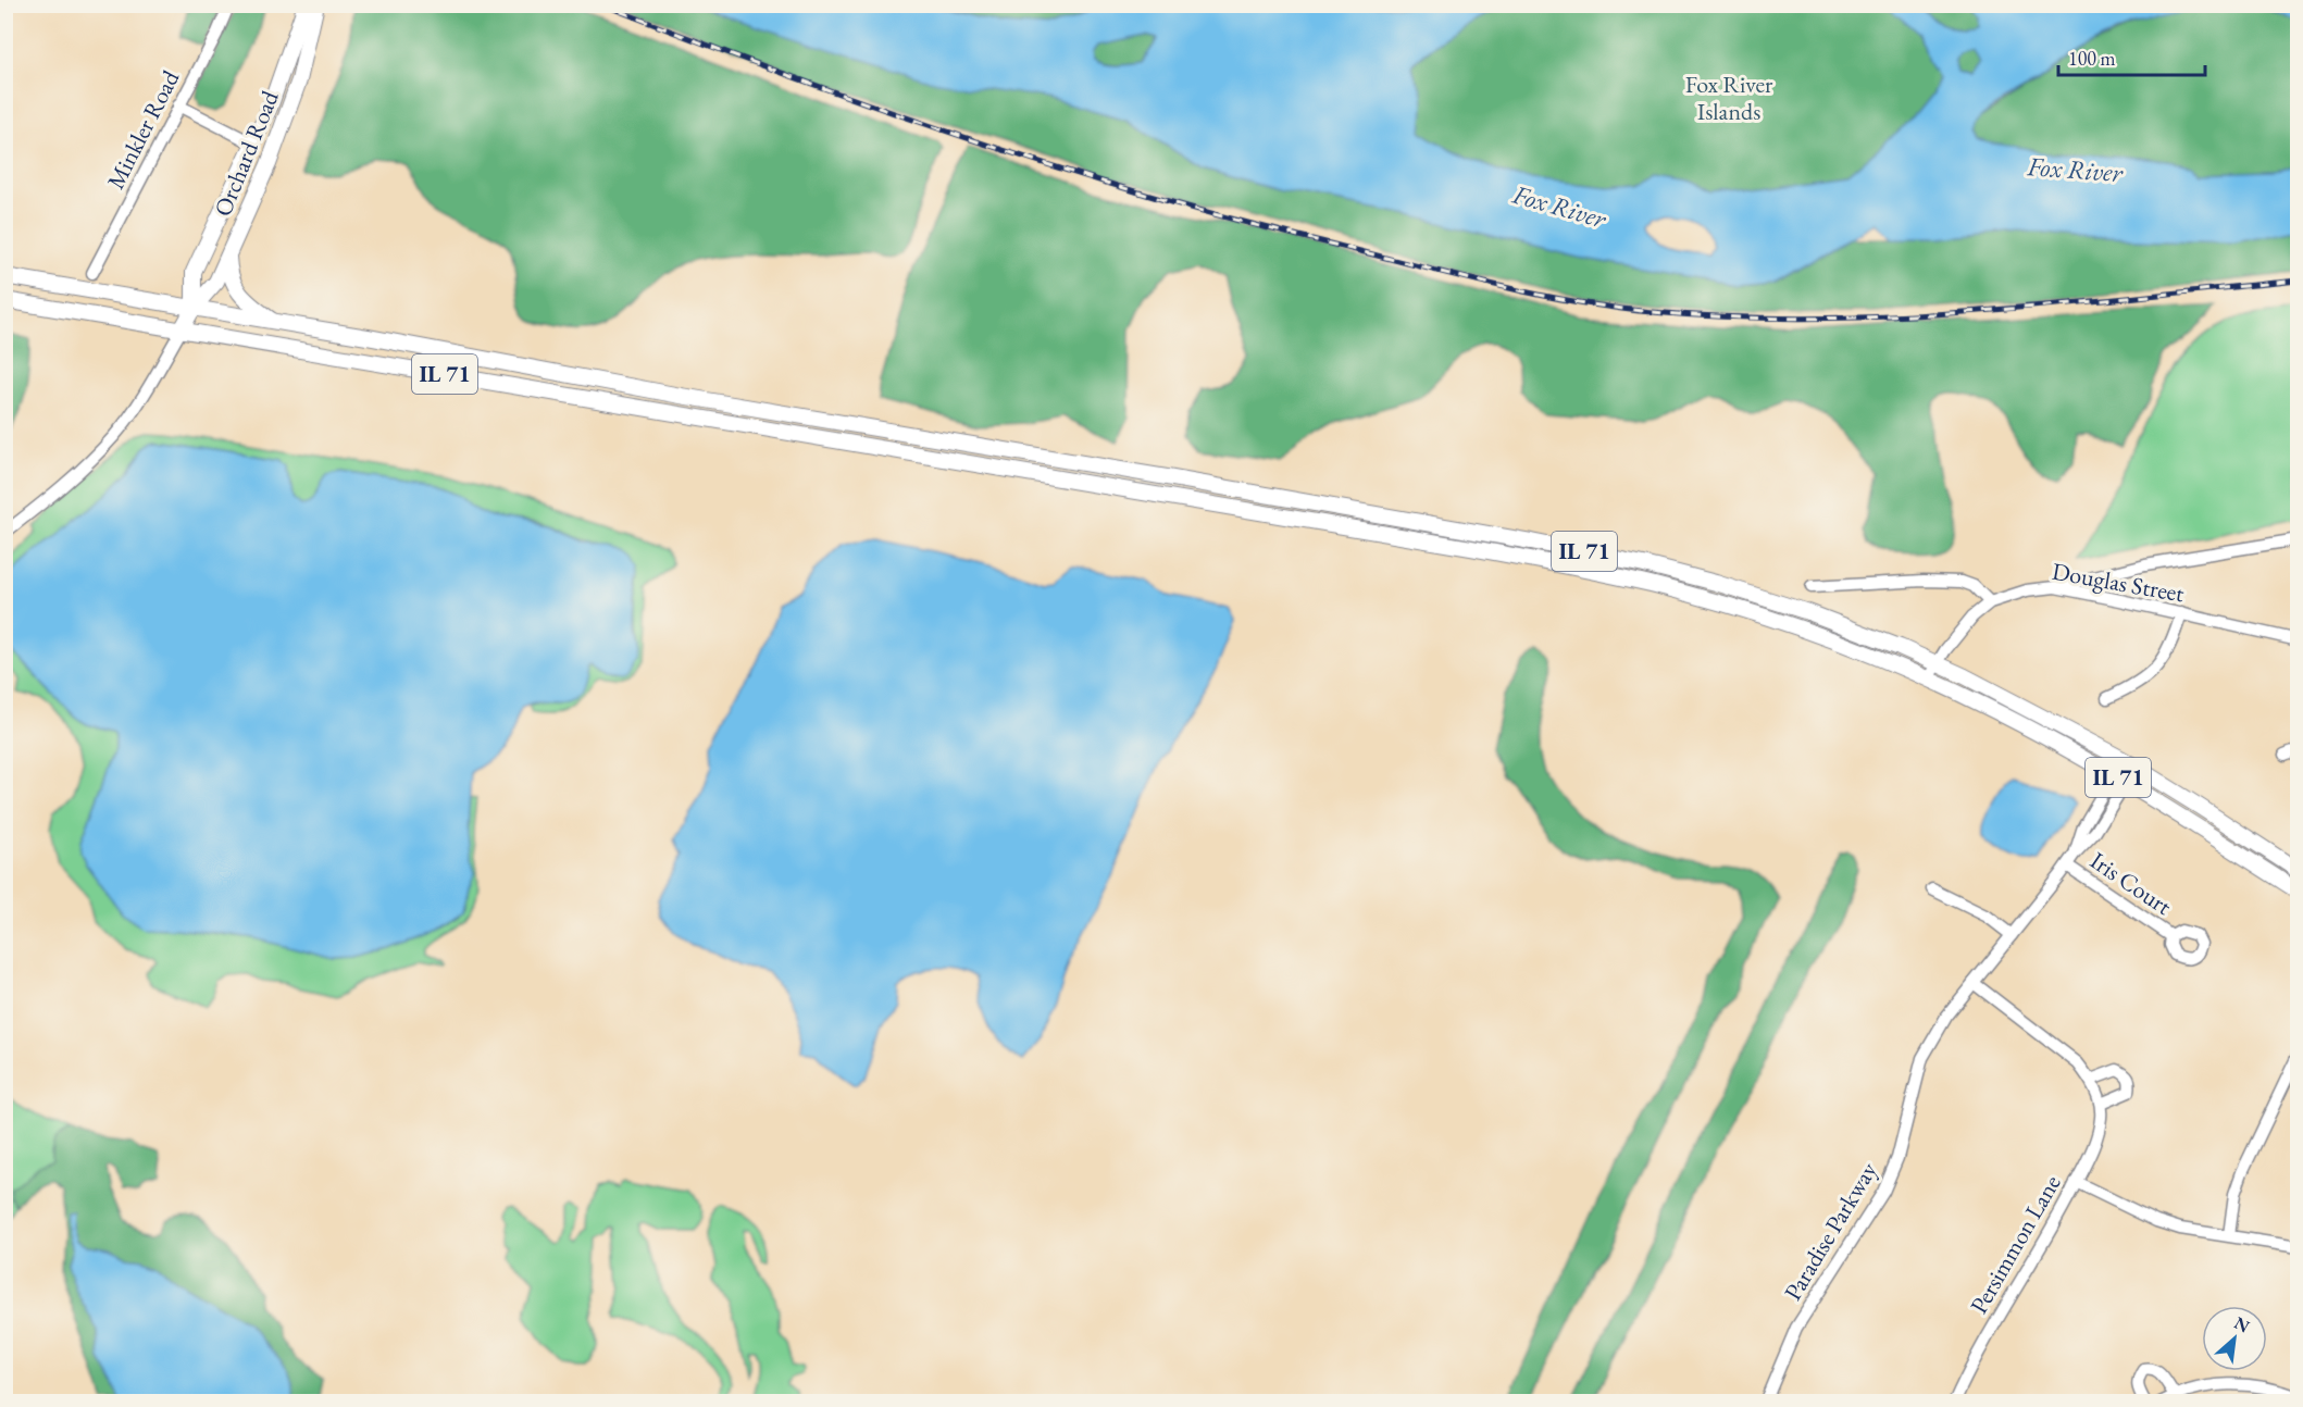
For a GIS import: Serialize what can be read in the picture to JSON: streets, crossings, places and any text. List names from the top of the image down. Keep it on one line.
{"streets":{"main road":["Orchard Road","IL 71"],"street":["Minkler Road","Douglas Street","Iris Court","Paradise Parkway","Persimmon Lane"]},"crossings":[["Orchard Road","IL 71"],["IL 71","Douglas Street"],["IL 71","Paradise Parkway"],["Iris Court","Paradise Parkway"]],"water":["Fox River"],"parks":["Fox River Islands"],"scale_bar":"100 m","north":"top right"}
